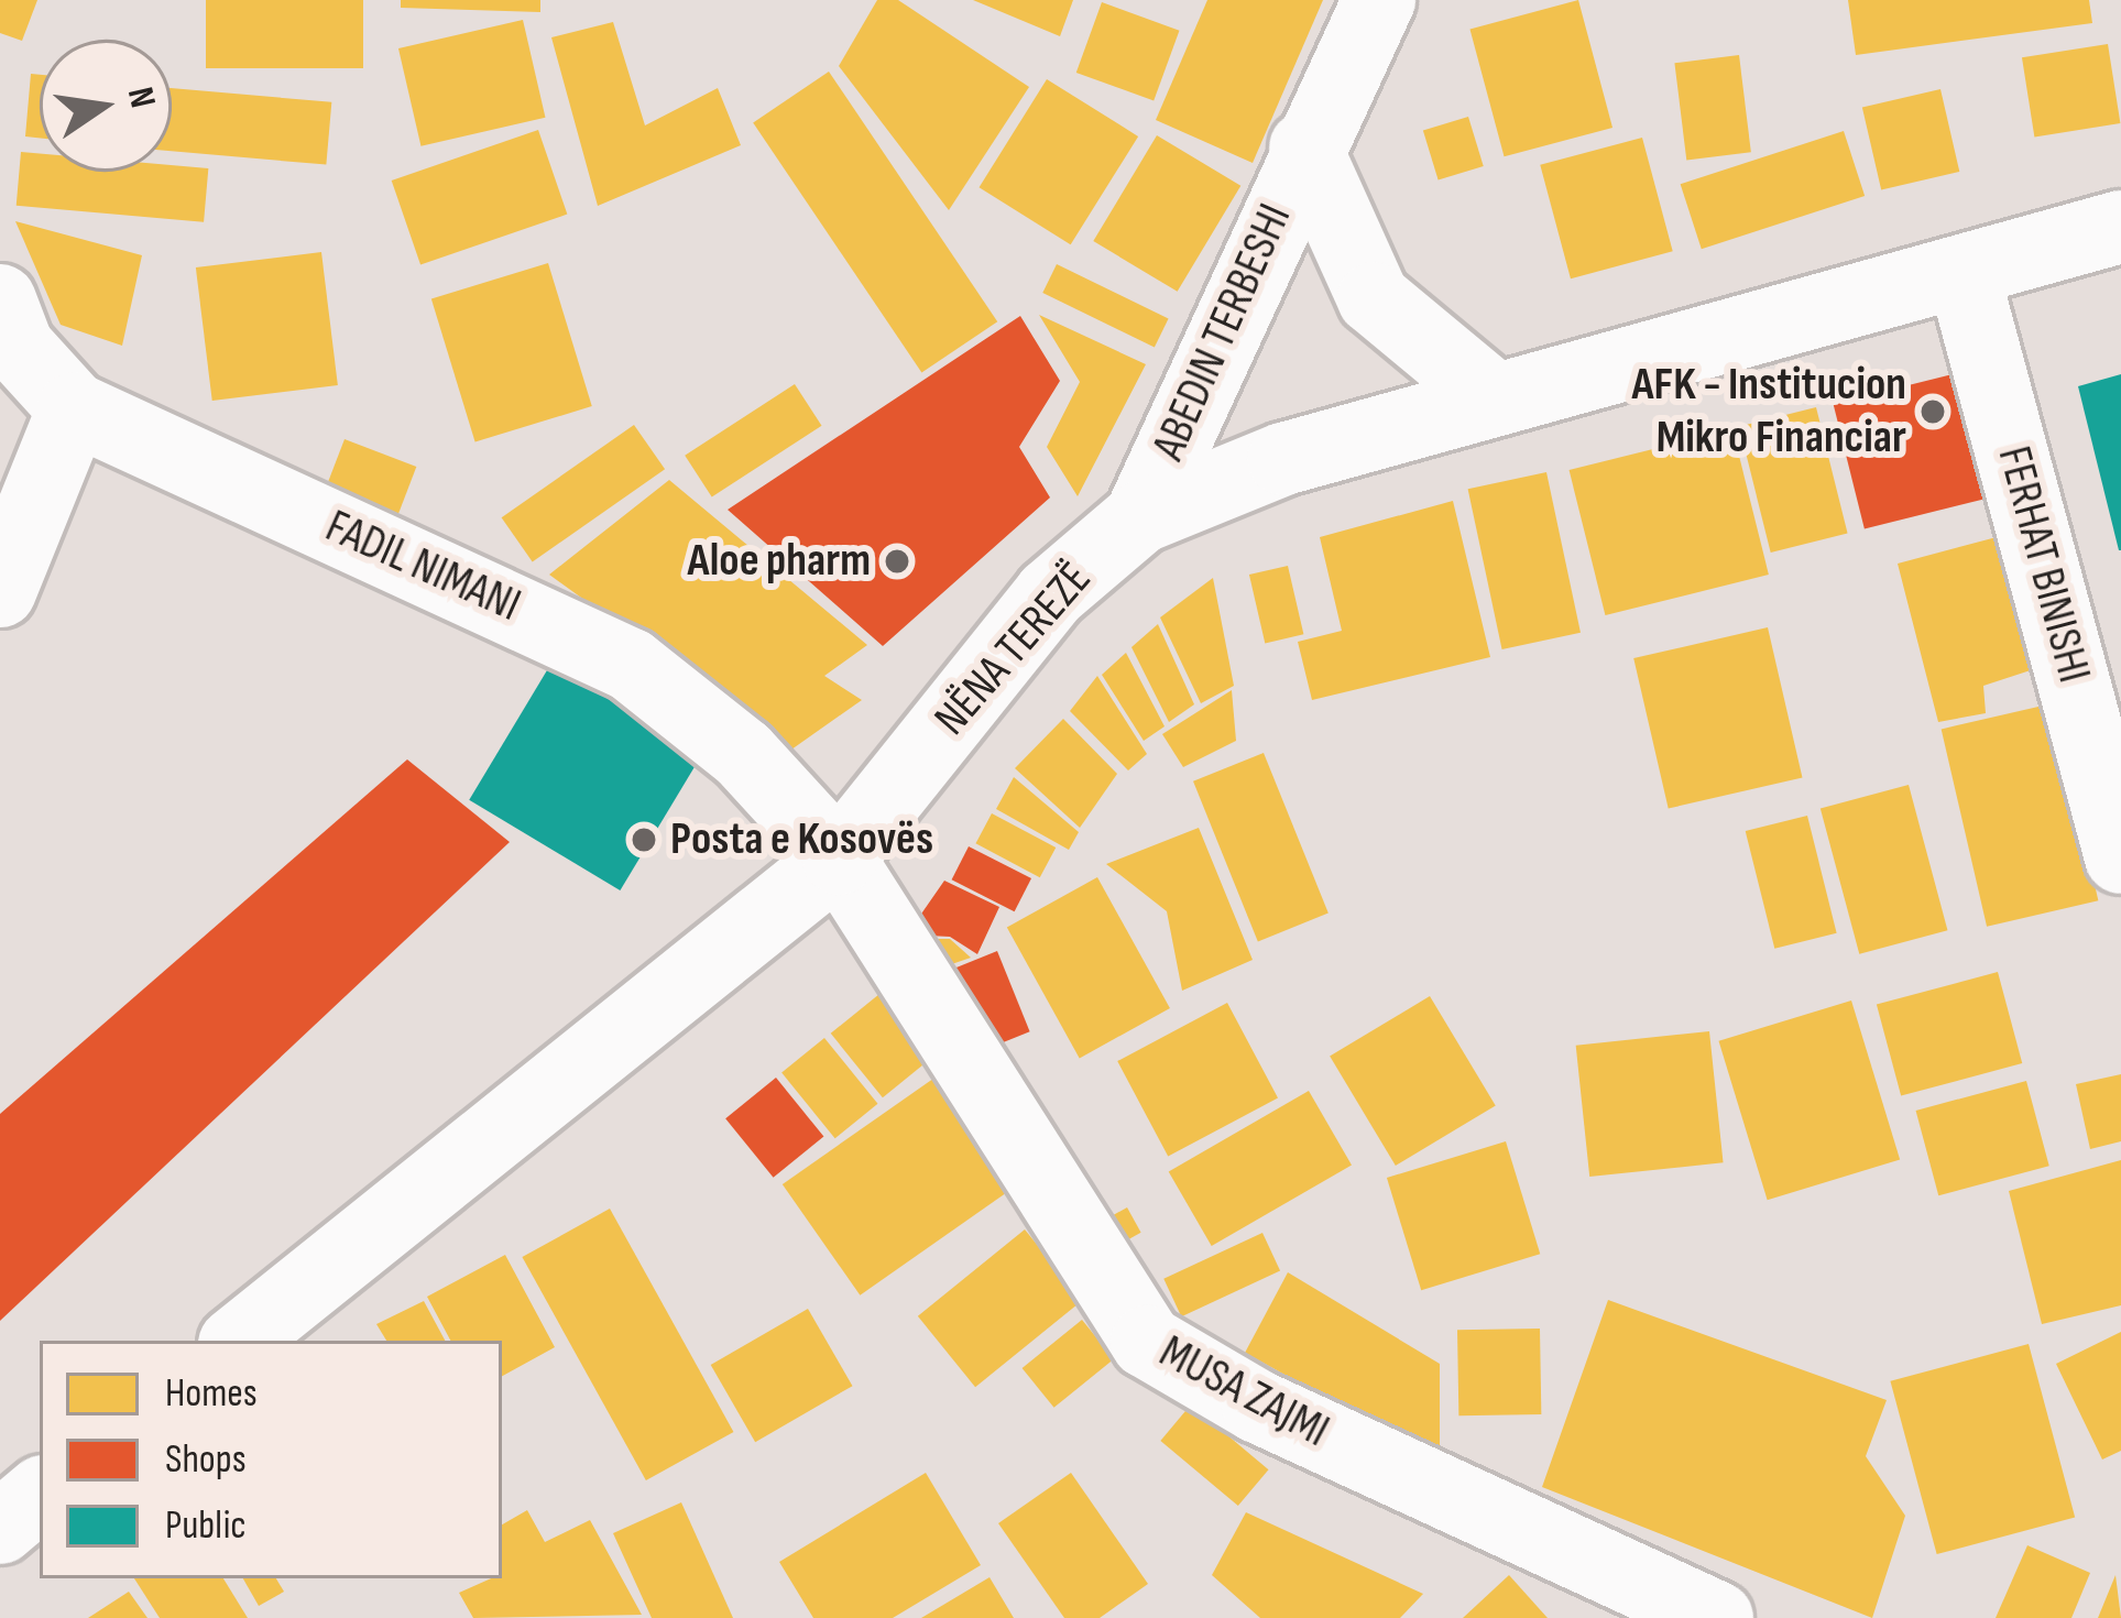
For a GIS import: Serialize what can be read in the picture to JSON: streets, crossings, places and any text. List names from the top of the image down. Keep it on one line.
{"streets":{"street":["ABEDIN TERBESHI","FERHAT BINISHI","FADIL NIMANI","NËNA TEREZË","MUSA ZAJMI"]},"crossings":[["ABEDIN TERBESHI","NËNA TEREZË"],["FERHAT BINISHI","NËNA TEREZË"],["FADIL NIMANI","NËNA TEREZË"],["FADIL NIMANI","MUSA ZAJMI"],["NËNA TEREZË","MUSA ZAJMI"]],"places":["AFK - Institucion Mikro Financiar","Aloe pharm","Posta e Kosovës"],"legend":["Homes","Shops","Public"],"north":"right"}
